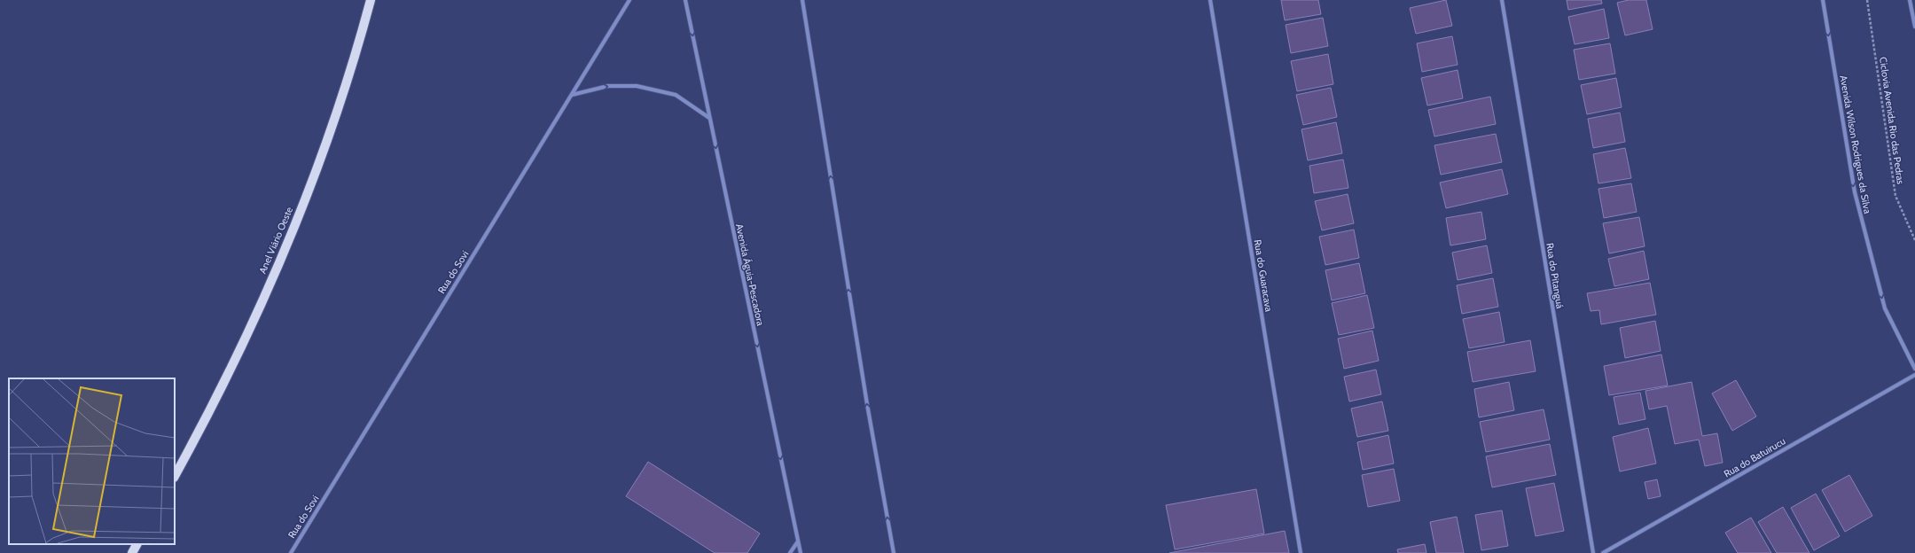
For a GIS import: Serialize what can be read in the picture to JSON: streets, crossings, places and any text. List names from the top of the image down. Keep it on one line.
{"streets":{"main road":["Anel Viário Oeste"],"street":["Avenida Wilson Rodrigues da Silva","Rua do Sovi","Avenida Águia-Pescadora","Rua do Guaracava","Rua do Pitanguá","Rua do Batuirucu"],"path":["Ciclovia Avenida Rio das Pedras"]},"one_way":["Avenida Wilson Rodrigues da Silva","Avenida Águia-Pescadora"]}
